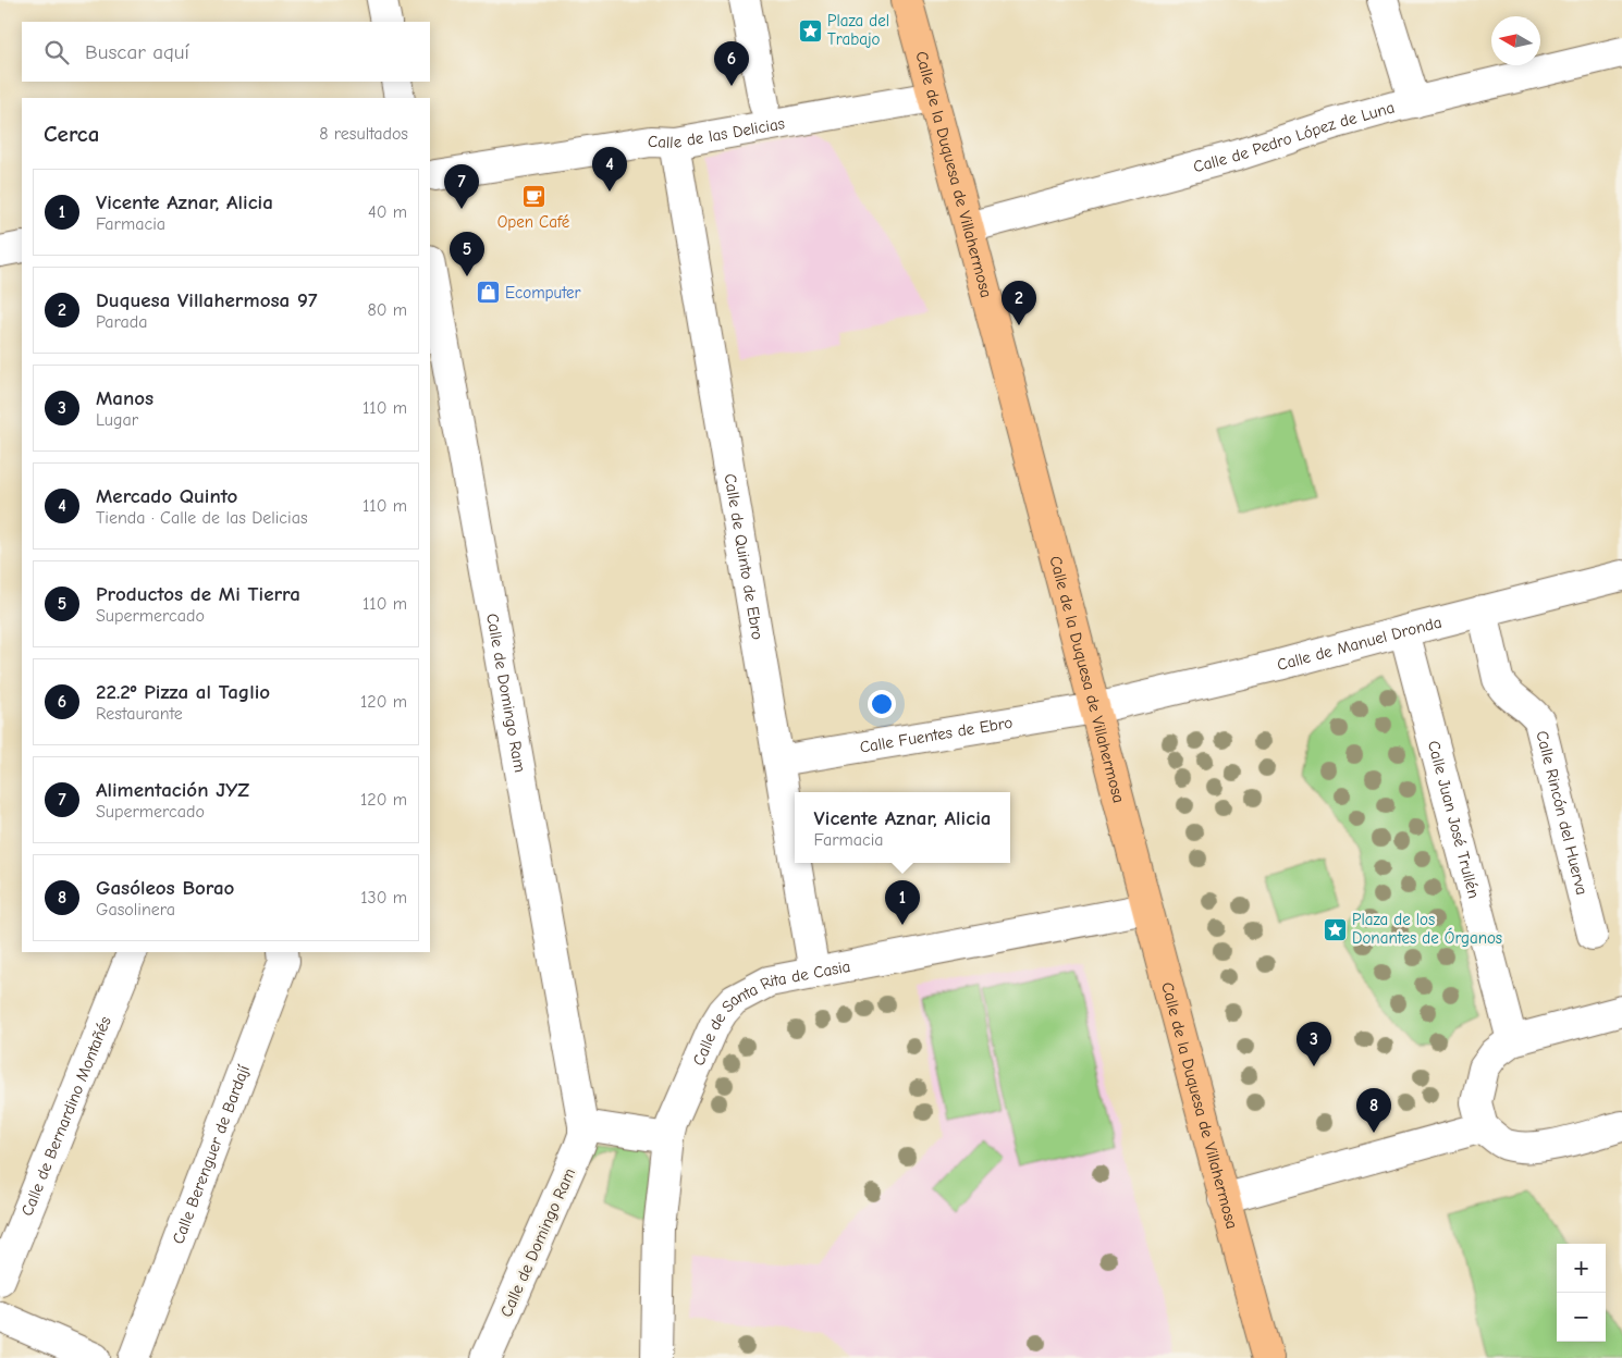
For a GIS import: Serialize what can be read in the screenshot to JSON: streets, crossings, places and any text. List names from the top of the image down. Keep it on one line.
{"streets":{"main road":["Calle de la Duquesa de Villahermosa"],"street":["Calle de las Delicias","Calle de Pedro López de Luna","Calle de Quinto de Ebro","Calle de Manuel Dronda","Calle de Domingo Ram","Calle Fuentes de Ebro","Calle Rincón del Huerva","Calle Juan José Trullén","Calle de Santa Rita de Casia","Calle de Bernardino Montañés","Calle Berenguer de Bardají"]},"crossings":[["Calle de las Delicias","Calle de la Duquesa de Villahermosa"],["Calle de las Delicias","Calle de Quinto de Ebro"],["Calle de Pedro López de Luna","Calle de la Duquesa de Villahermosa"],["Calle de la Duquesa de Villahermosa","Calle de Manuel Dronda"],["Calle de la Duquesa de Villahermosa","Calle Fuentes de Ebro"],["Calle de la Duquesa de Villahermosa","Calle de Santa Rita de Casia"],["Calle de Quinto de Ebro","Calle Fuentes de Ebro"],["Calle de Quinto de Ebro","Calle de Santa Rita de Casia"],["Calle de Manuel Dronda","Calle Fuentes de Ebro"],["Calle de Manuel Dronda","Calle Rincón del Huerva"],["Calle de Manuel Dronda","Calle Juan José Trullén"]],"places":{"place":["Plaza del Trabajo","Plaza de los Donantes de Órganos"],"cafe":["Open Café"],"shop":["Ecomputer"]},"north":"left","page":{"search":"Buscar aquí","pins":["6","4","7","5","2","1","3","8"],"heading":["Cerca","8 resultados"],"list":[{"mark":"1","name":"Vicente Aznar, Alicia","note":"Farmacia","value":"40 m"},{"mark":"2","name":"Duquesa Villahermosa 97","note":"Parada","value":"80 m"},{"mark":"3","name":"Manos","note":"Lugar","value":"110 m"},{"mark":"4","name":"Mercado Quinto","note":"Tienda · Calle de las Delicias","value":"110 m"},{"mark":"5","name":"Productos de Mi Tierra","note":"Supermercado","value":"110 m"},{"mark":"6","name":"22.2º Pizza al Taglio","note":"Restaurante","value":"120 m"},{"mark":"7","name":"Alimentación JYZ","note":"Supermercado","value":"120 m"},{"mark":"8","name":"Gasóleos Borao","note":"Gasolinera","value":"130 m"}],"popup":["Vicente Aznar, Alicia","Farmacia"],"map_buttons":["+","−"]}}
